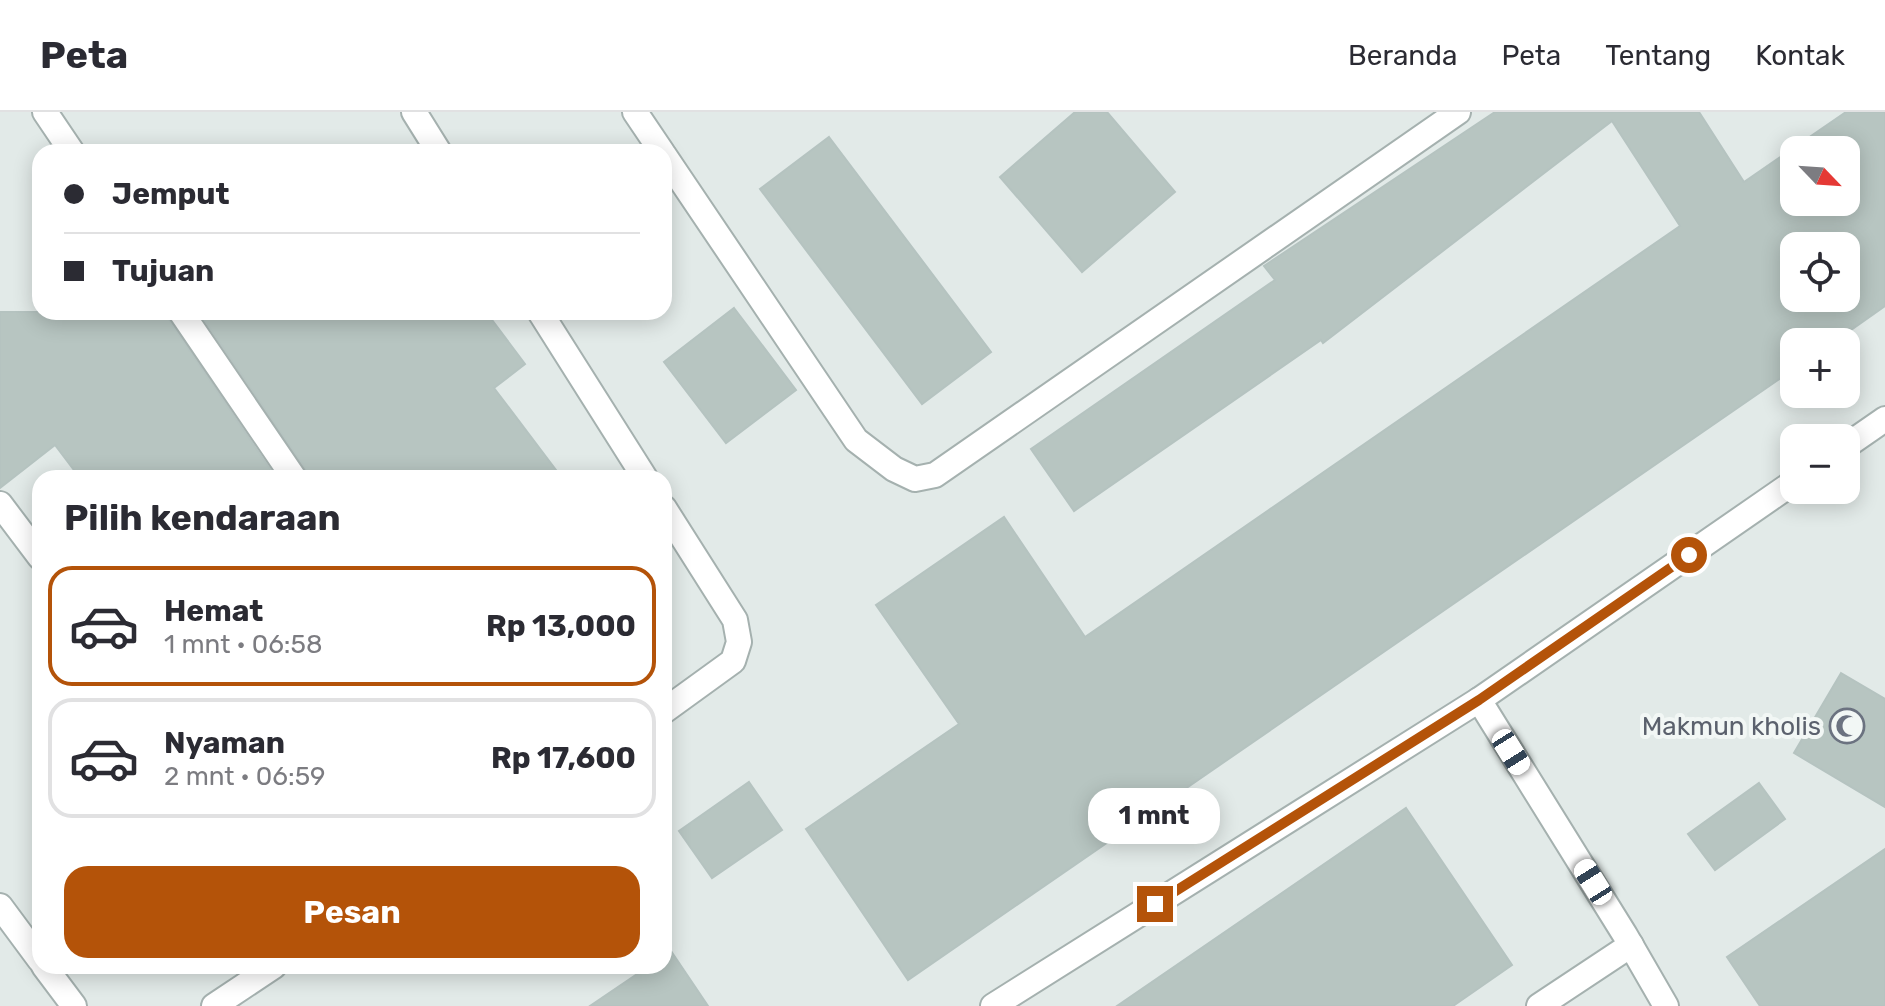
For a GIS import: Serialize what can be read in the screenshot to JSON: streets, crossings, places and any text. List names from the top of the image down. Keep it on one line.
{"places":{"mosque":["Makmun kholis"]},"north":"bottom right","page":{"header":"Peta","nav":["Beranda","Peta","Tentang","Kontak"],"map_buttons":["+","−"],"banner":["Jemput","Tujuan"],"heading":"Pilih kendaraan","list":[{"name":"Hemat","note":"1 mnt · 06:58","value":"Rp 13,000"},{"name":"Nyaman","note":"2 mnt · 06:59","value":"Rp 17,600"}],"bubble":"1 mnt","buttons":"Pesan"}}
